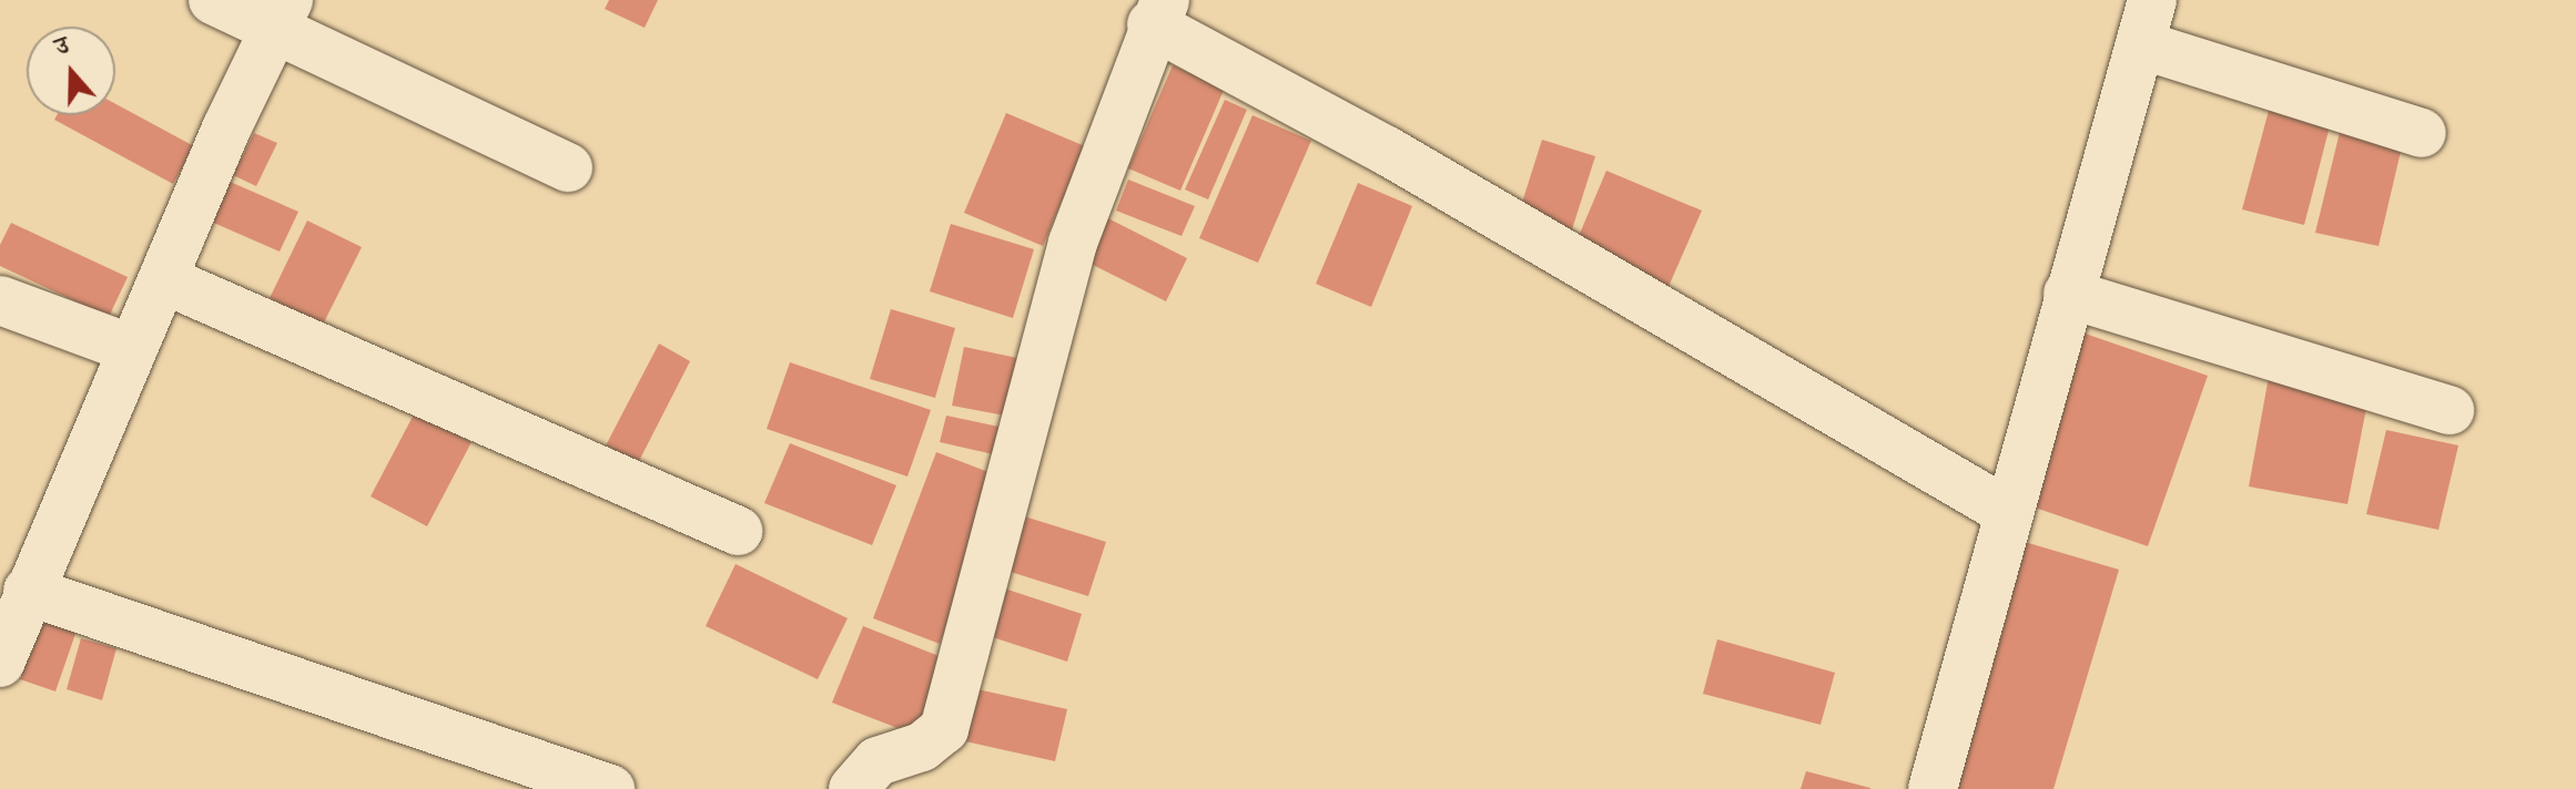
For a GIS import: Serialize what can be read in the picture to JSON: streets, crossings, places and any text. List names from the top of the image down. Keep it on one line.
{"north":"top"}
